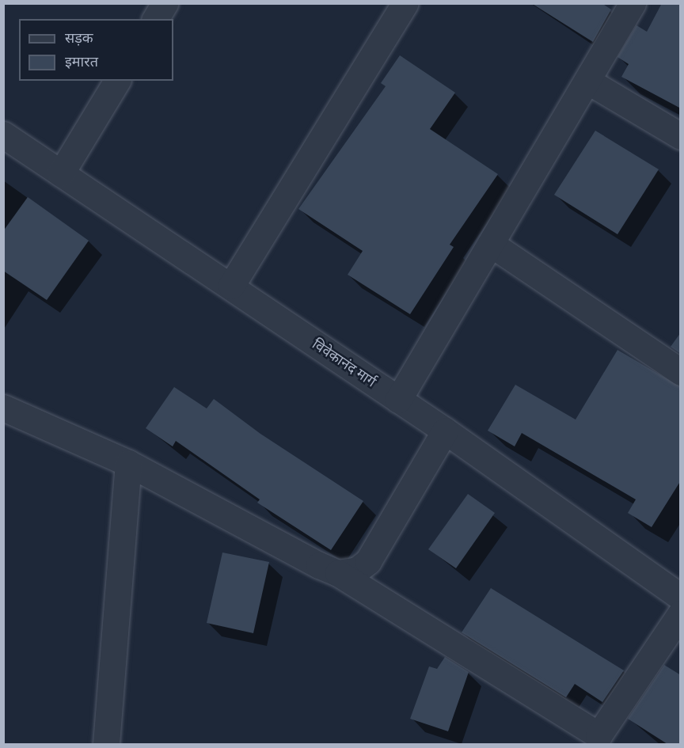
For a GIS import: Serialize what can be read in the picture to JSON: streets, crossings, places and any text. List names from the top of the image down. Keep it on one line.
{"streets":{"street":["विवेकानंद मार्ग"]},"legend":["सड़क","इमारत"]}
